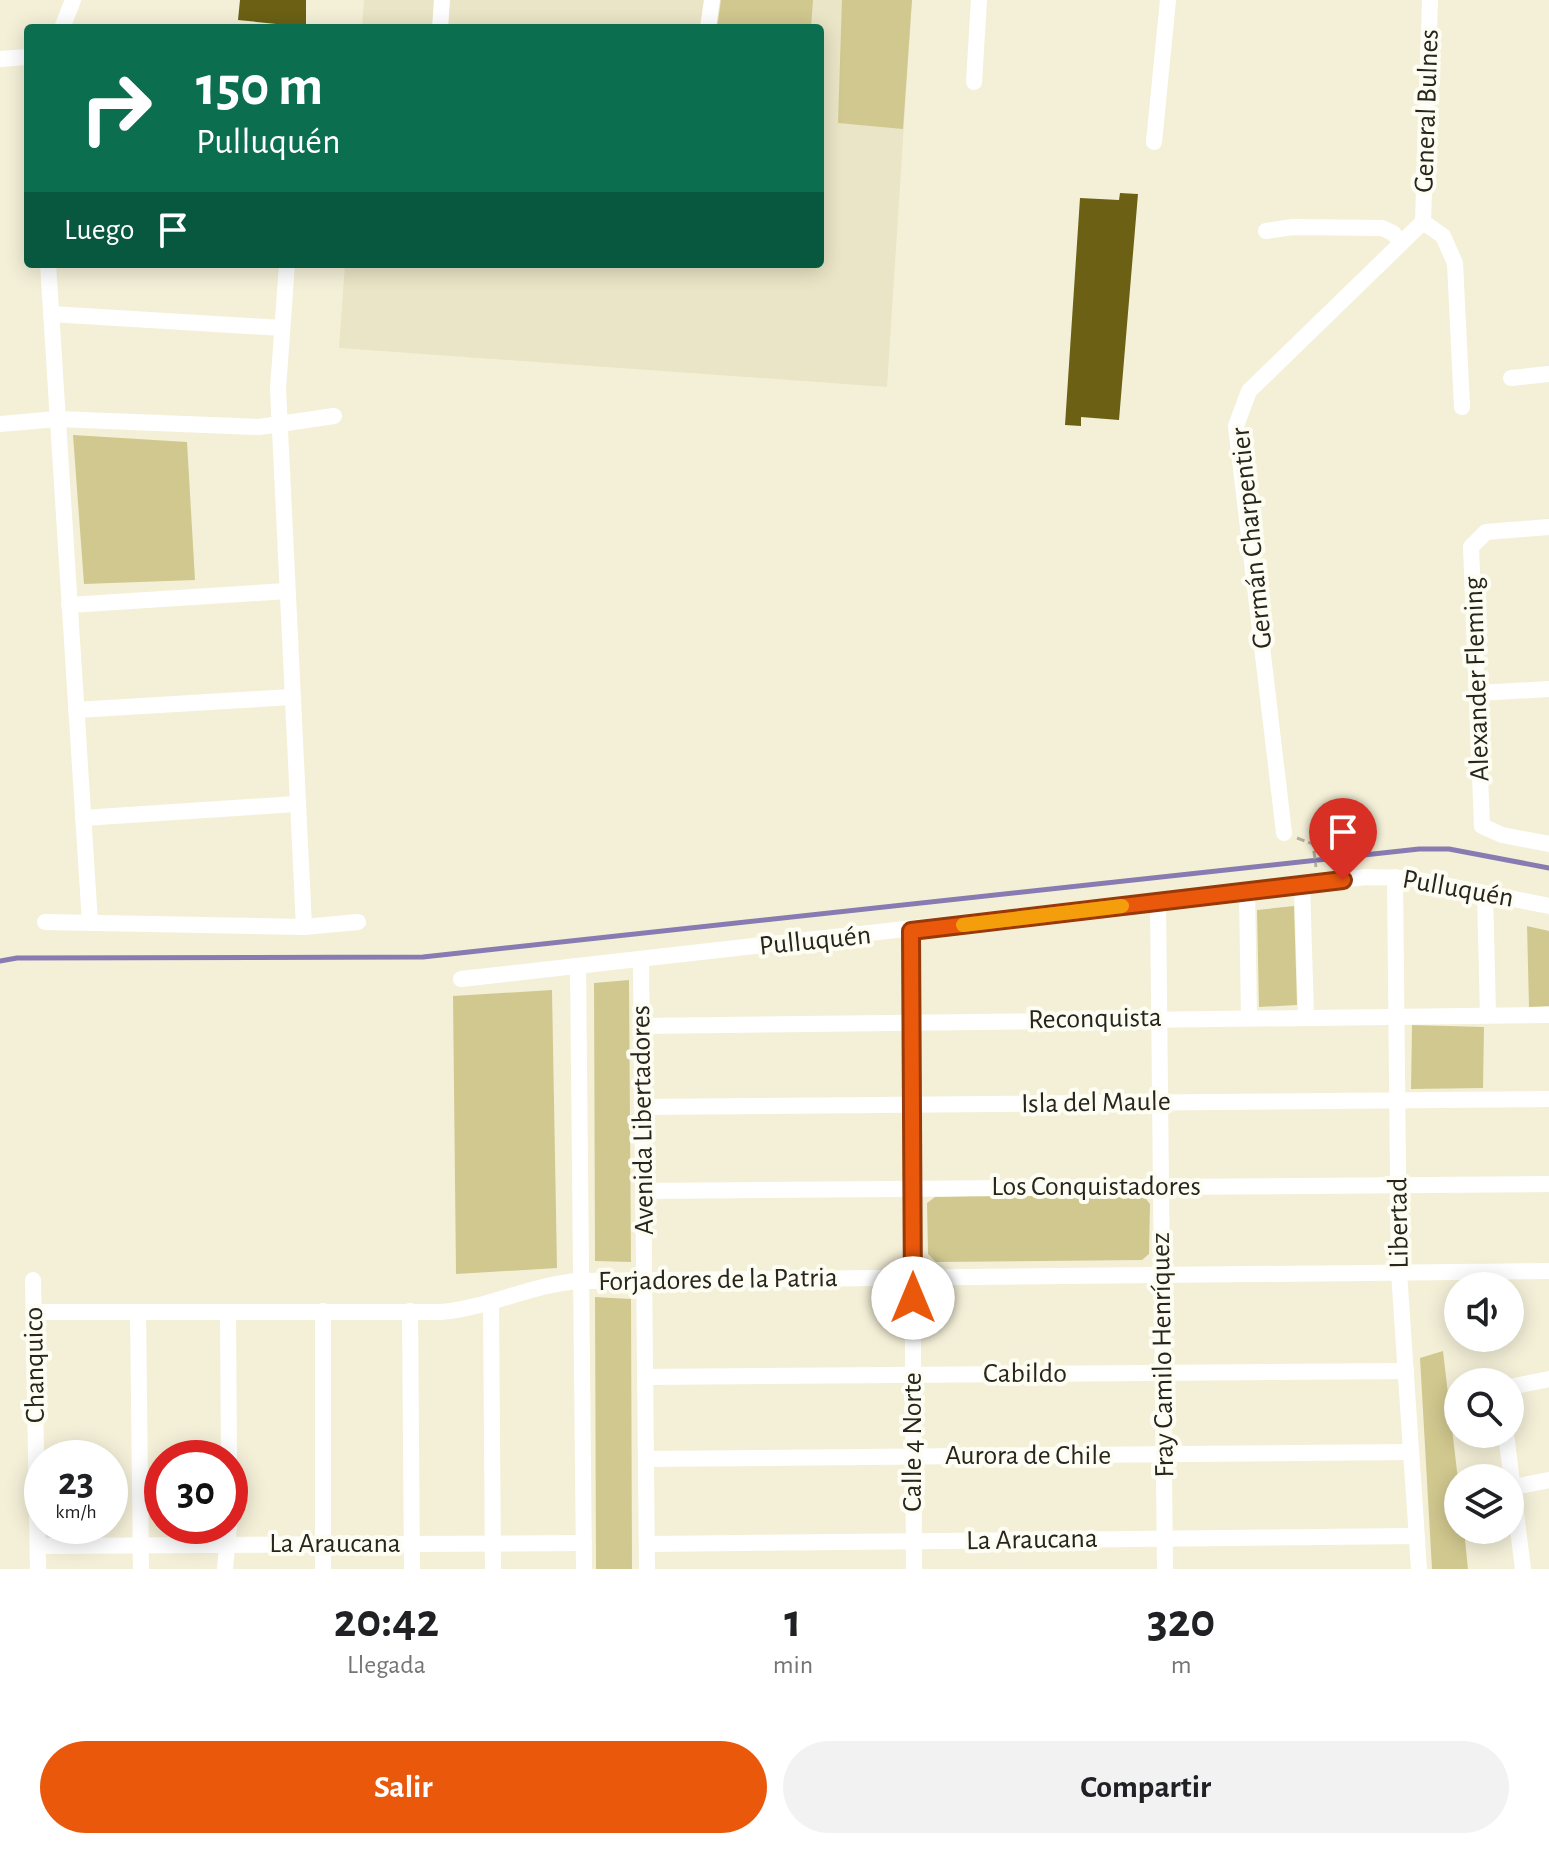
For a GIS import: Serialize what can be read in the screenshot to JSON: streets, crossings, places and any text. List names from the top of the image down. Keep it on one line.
{"streets":{"street":["General Bulnes","Germán Charpentier","Alexander Fleming","Pulluquén","Reconquista","Isla del Maule","Avenida Libertadores","Los Conquistadores","Libertad","Forjadores de la Patria","Fray Camilo Henríquez","Chanquico","Cabildo","Calle 4 Norte","Aurora de Chile","La Araucana"]},"crossings":[["General Bulnes","Germán Charpentier"],["Pulluquén","Avenida Libertadores"],["Pulluquén","Libertad"],["Pulluquén","Fray Camilo Henríquez"],["Pulluquén","Calle 4 Norte"],["Reconquista","Avenida Libertadores"],["Reconquista","Libertad"],["Reconquista","Fray Camilo Henríquez"],["Reconquista","Calle 4 Norte"],["Isla del Maule","Avenida Libertadores"],["Isla del Maule","Libertad"],["Isla del Maule","Fray Camilo Henríquez"],["Isla del Maule","Calle 4 Norte"],["Avenida Libertadores","Los Conquistadores"],["Avenida Libertadores","Forjadores de la Patria"],["Avenida Libertadores","Cabildo"],["Avenida Libertadores","Aurora de Chile"],["Avenida Libertadores","La Araucana"],["Los Conquistadores","Libertad"],["Los Conquistadores","Fray Camilo Henríquez"],["Los Conquistadores","Calle 4 Norte"],["Libertad","Forjadores de la Patria"],["Libertad","Cabildo"],["Libertad","Aurora de Chile"],["Libertad","La Araucana"],["Forjadores de la Patria","Fray Camilo Henríquez"],["Forjadores de la Patria","Chanquico"],["Forjadores de la Patria","Calle 4 Norte"],["Fray Camilo Henríquez","Cabildo"],["Fray Camilo Henríquez","Aurora de Chile"],["Fray Camilo Henríquez","La Araucana"],["Chanquico","La Araucana"],["Cabildo","Calle 4 Norte"],["Calle 4 Norte","Aurora de Chile"],["Calle 4 Norte","La Araucana"]],"page":{"turn":["150 m","Pulluquén"],"then":"Luego","speed":"23 km/h","limit":"30","eta":["20:42","Llegada","1","min","320","m"],"buttons":["Salir","Compartir"]}}
